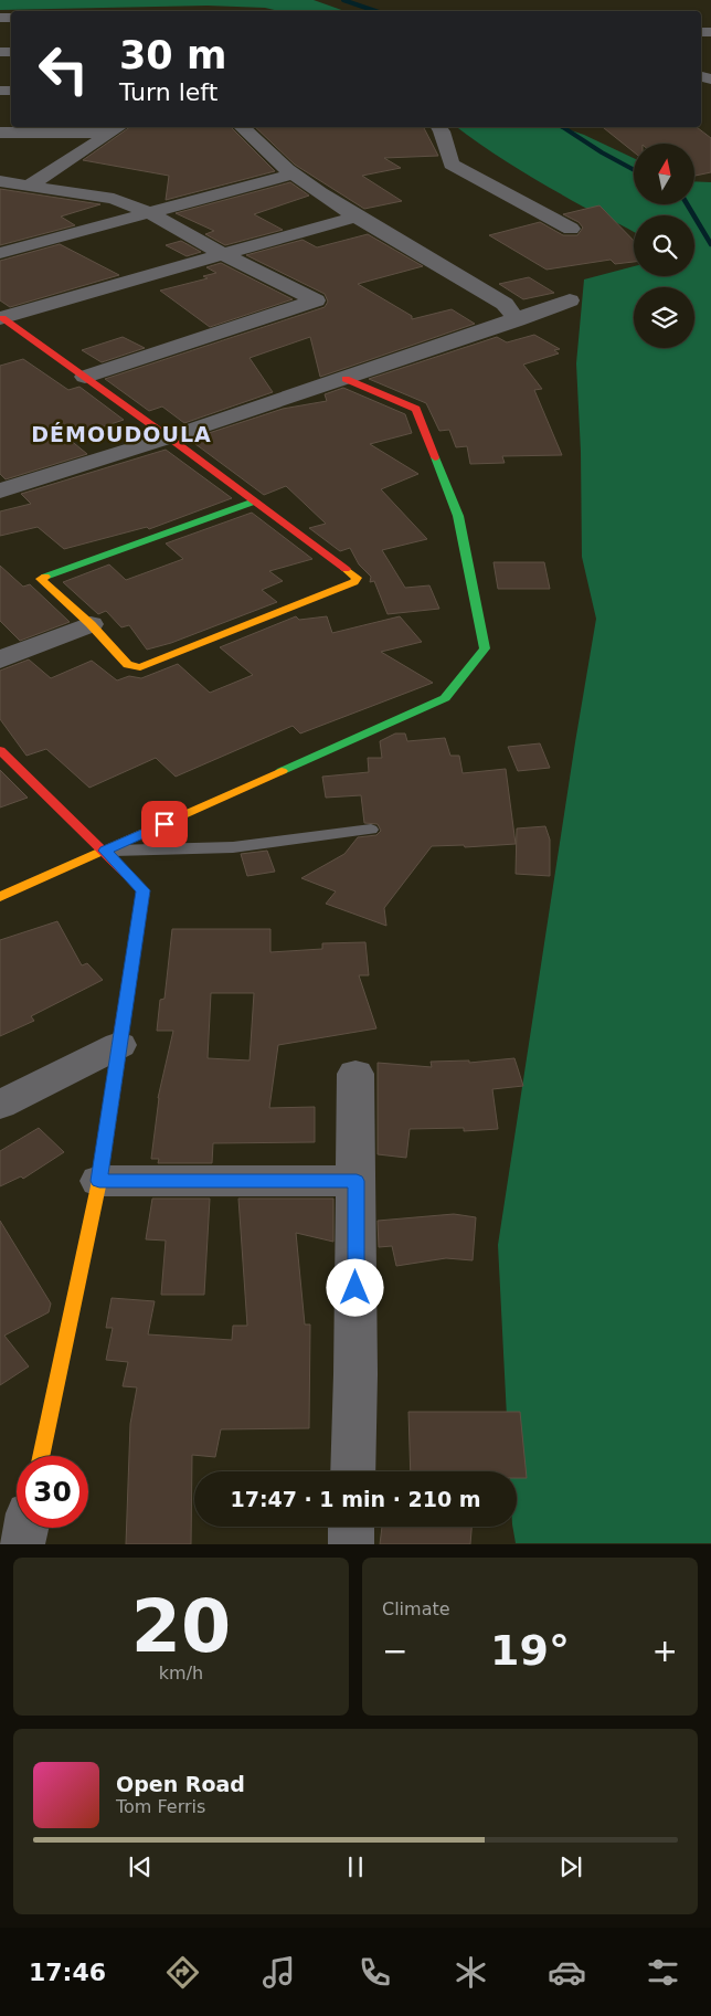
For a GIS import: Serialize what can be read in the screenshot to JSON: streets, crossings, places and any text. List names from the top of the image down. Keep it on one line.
{"districts":["DÉMOUDOULA"],"north":"top","page":{"turn":["30 m","Turn left"],"limit":"30","trip":"17:47 · 1 min · 210 m","tile":[["20","km/h"],"Climate"],"heat":["−","19°","+"],"song":["Open Road","Tom Ferris"],"tabs":"17:46"}}
